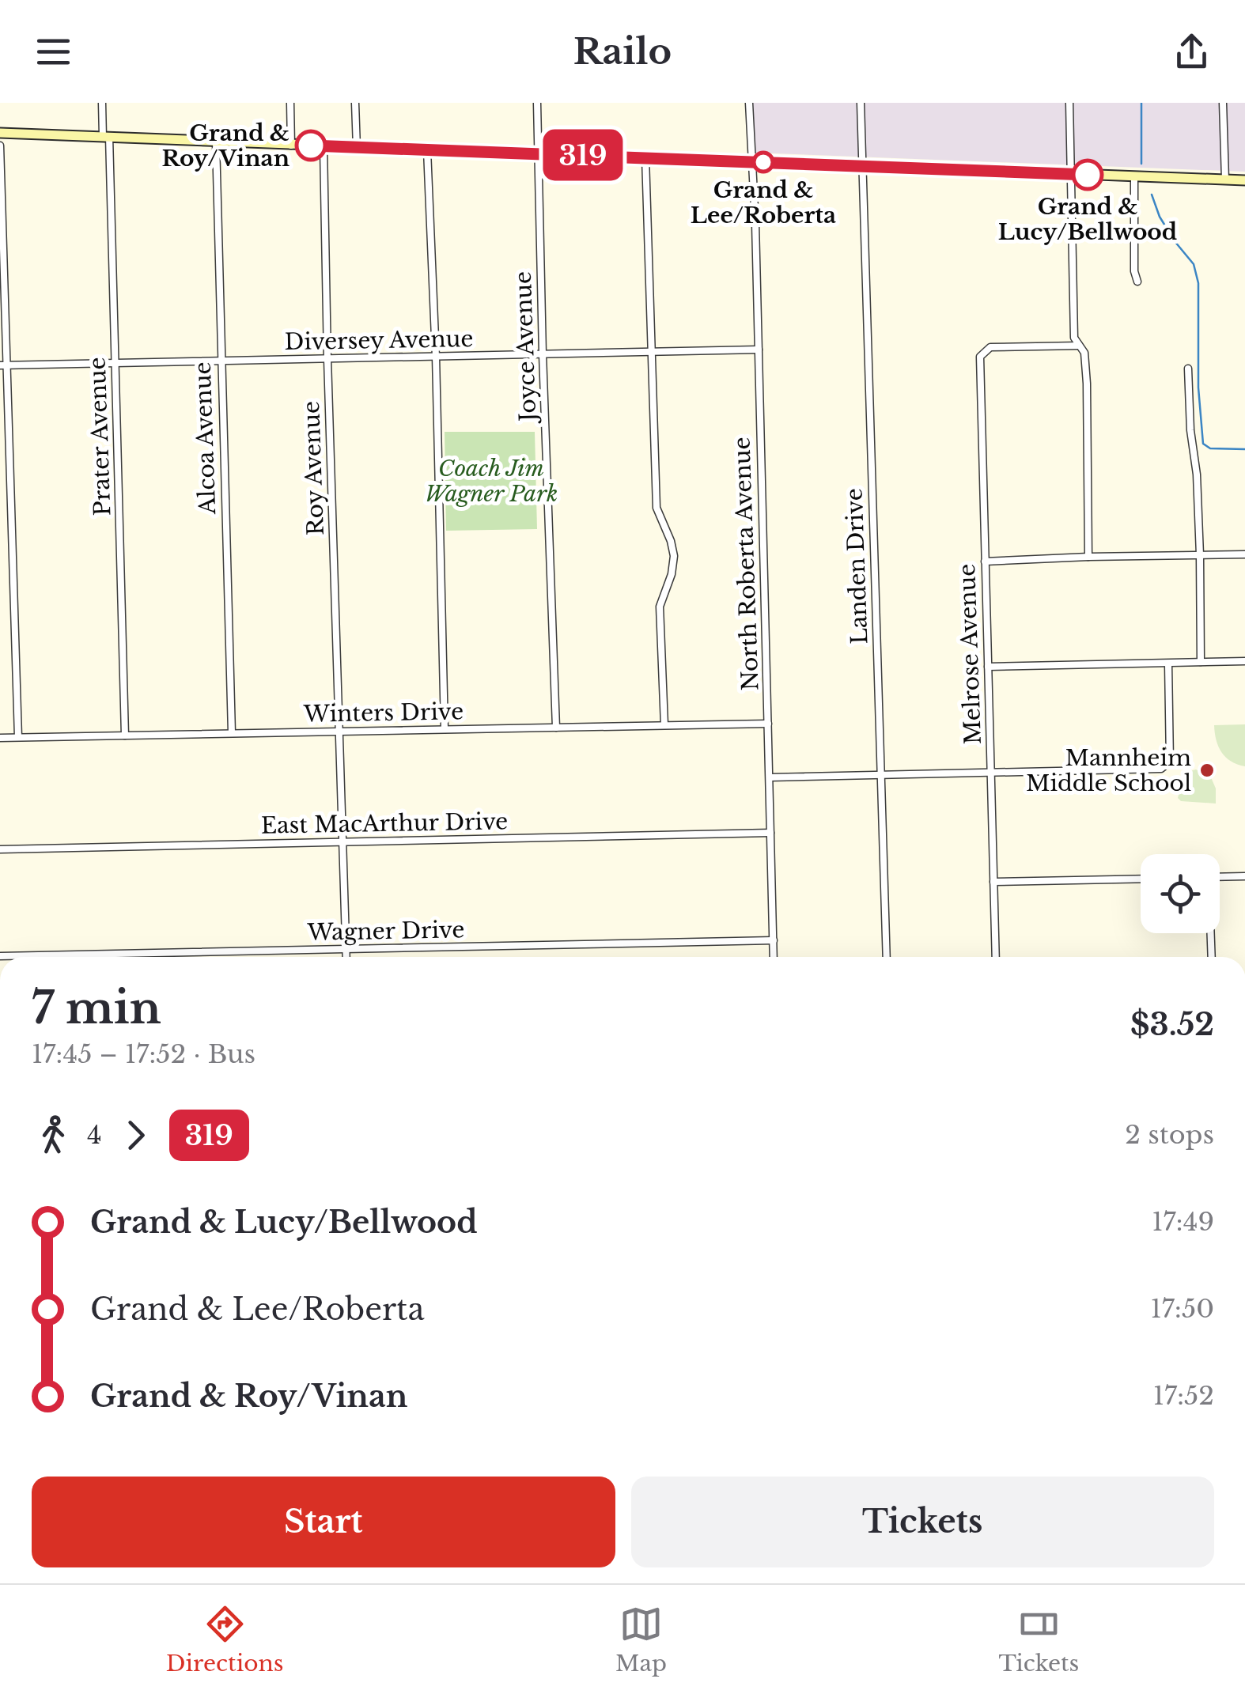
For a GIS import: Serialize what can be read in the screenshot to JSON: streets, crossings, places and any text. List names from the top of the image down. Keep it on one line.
{"streets":{"street":["Diversey Avenue","Joyce Avenue","Prater Avenue","Alcoa Avenue","Roy Avenue","North Roberta Avenue","Landen Drive","Melrose Avenue","Winters Drive","East MacArthur Drive","Wagner Drive"]},"crossings":[["Diversey Avenue","Joyce Avenue"],["Diversey Avenue","Prater Avenue"],["Diversey Avenue","Alcoa Avenue"],["Diversey Avenue","Roy Avenue"],["Diversey Avenue","North Roberta Avenue"],["Joyce Avenue","Winters Drive"],["Prater Avenue","Winters Drive"],["Alcoa Avenue","Winters Drive"],["Roy Avenue","Winters Drive"],["Roy Avenue","East MacArthur Drive"],["Roy Avenue","Wagner Drive"],["North Roberta Avenue","Winters Drive"],["North Roberta Avenue","East MacArthur Drive"],["North Roberta Avenue","Wagner Drive"]],"parks":["Coach Jim Wagner Park"],"places":["Grand & Roy/Vinan","Grand & Lee/Roberta","Grand & Lucy/Bellwood","Mannheim Middle School"],"lines":["bus line 319"],"page":{"header":"Railo","on_map":"319","heading":["7 min","17:45 – 17:52 · Bus","$3.52"],"legs":["4","319","2 stops"],"list":[{"name":"Grand & Lucy/Bellwood","value":"17:49"},{"name":"Grand & Lee/Roberta","value":"17:50"},{"name":"Grand & Roy/Vinan","value":"17:52"}],"buttons":["Start","Tickets"],"tabs":["Directions","Map","Tickets"]}}
